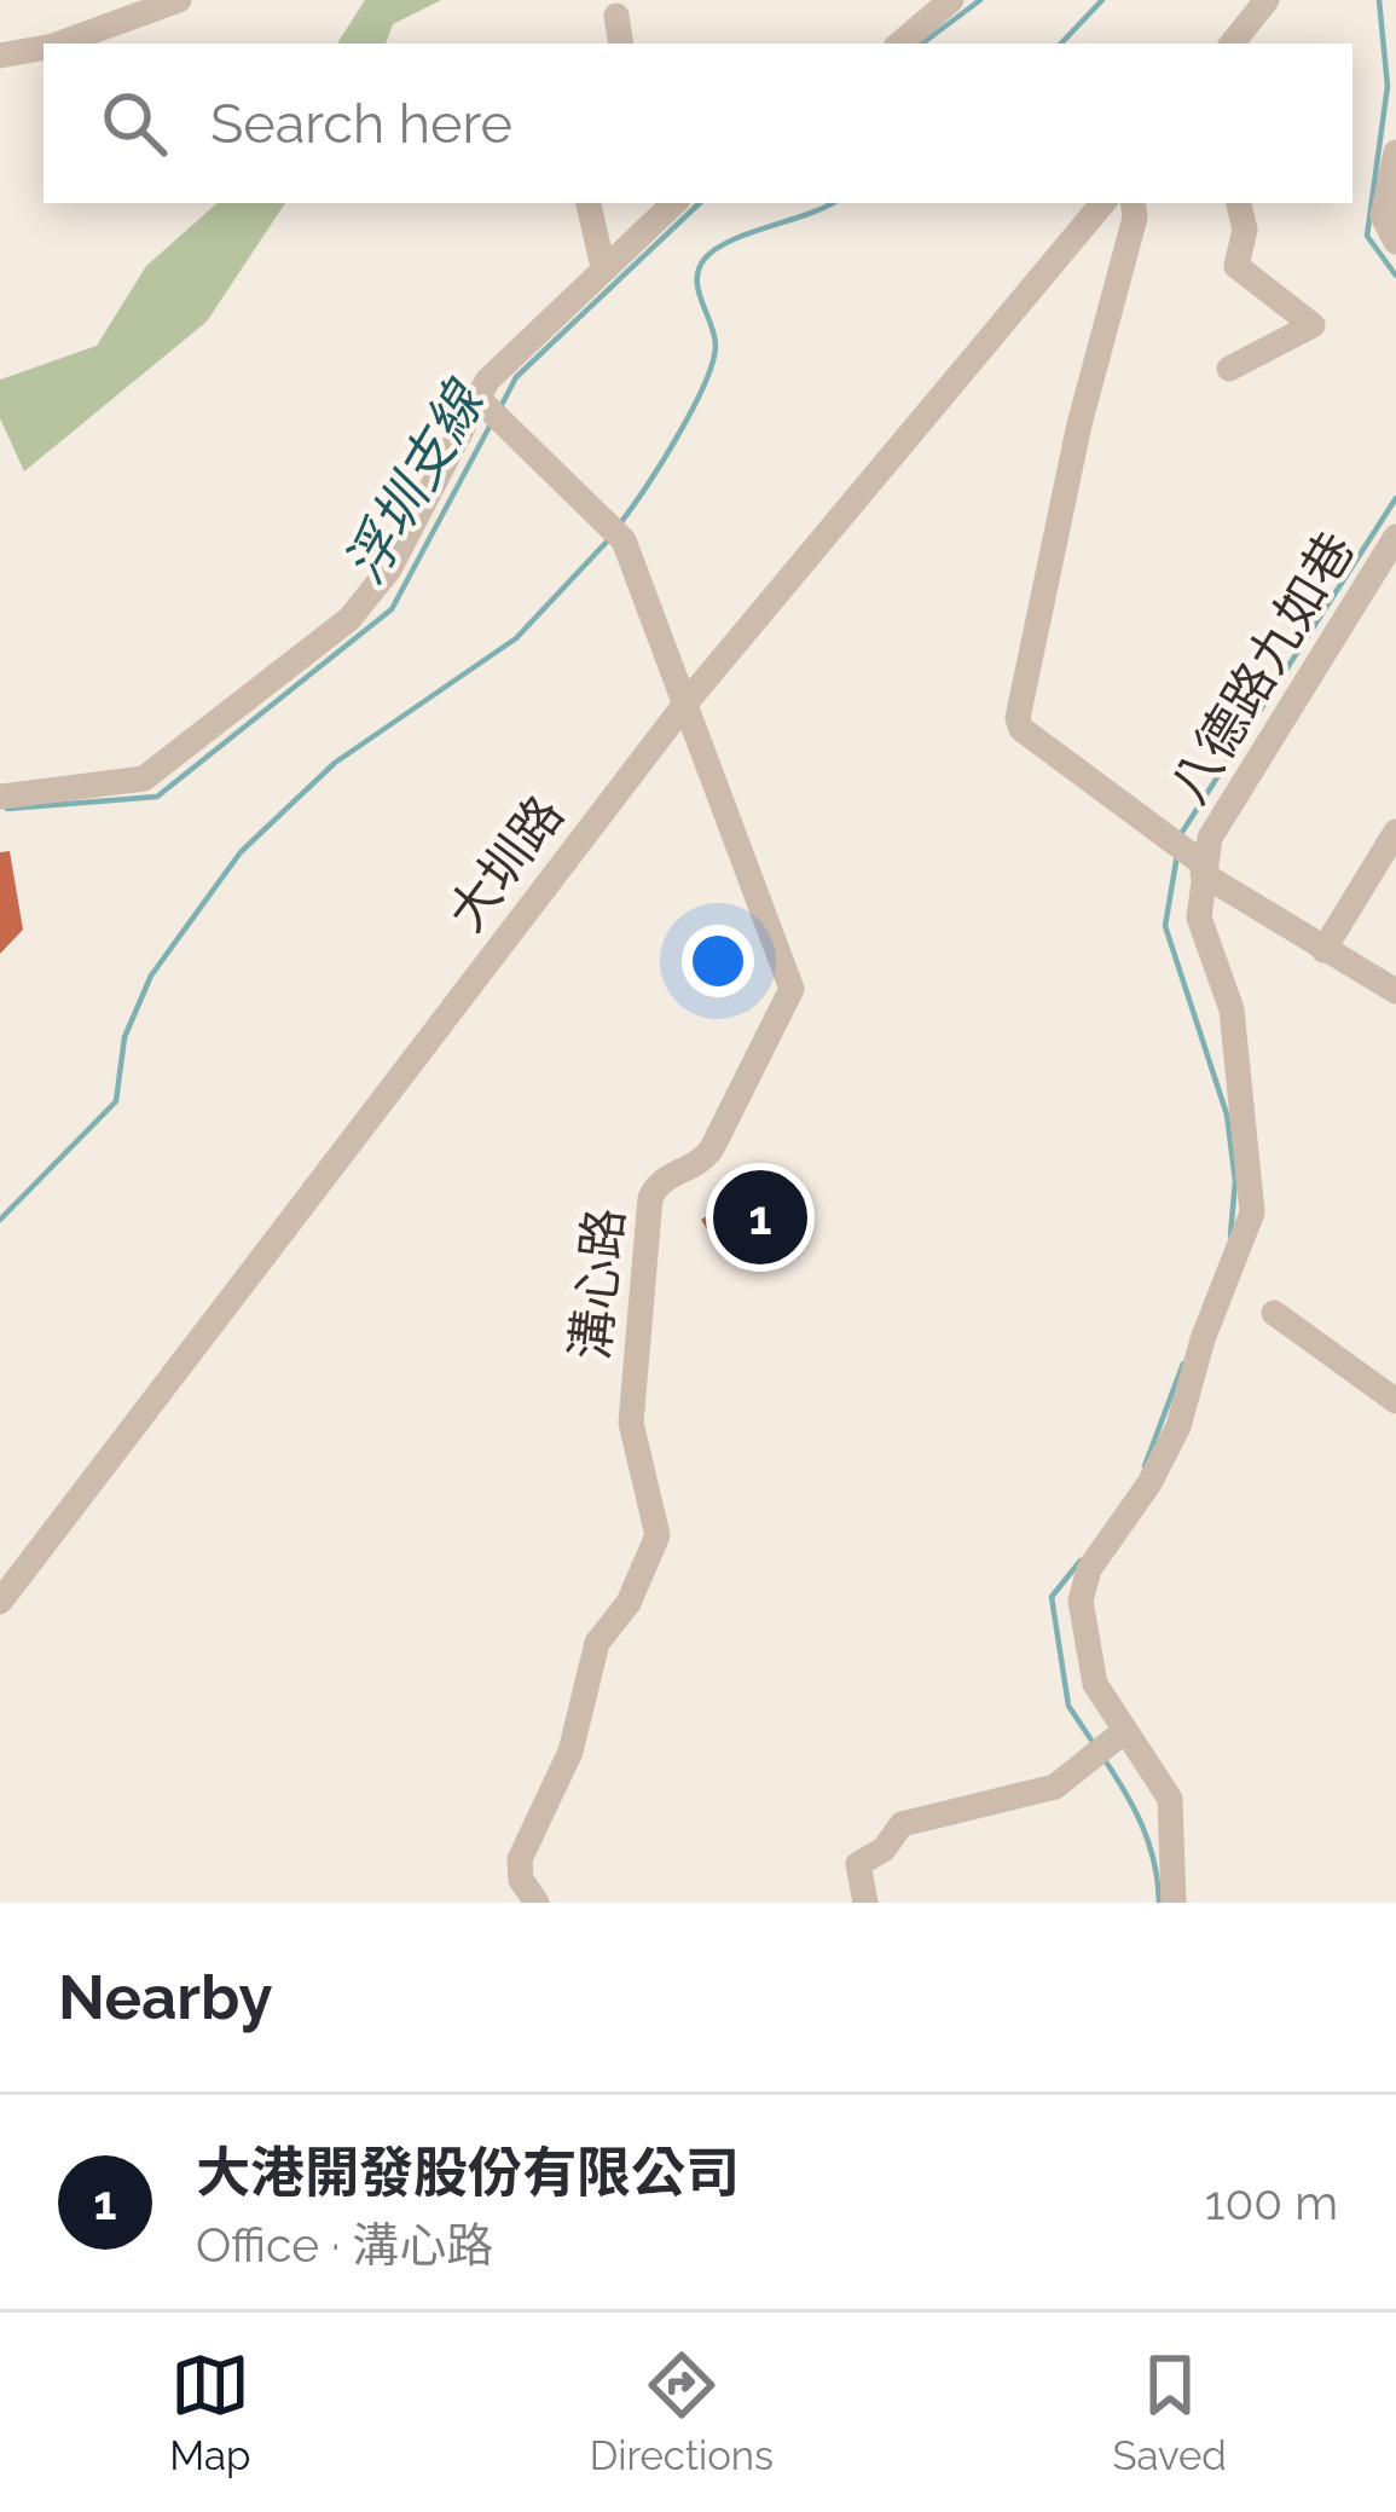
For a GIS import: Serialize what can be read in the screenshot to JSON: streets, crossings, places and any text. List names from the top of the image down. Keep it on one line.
{"streets":{"street":["八德路九如巷","大圳路","溝心路"]},"crossings":[["大圳路","溝心路"]],"water":["浮圳支線"],"page":{"search":"Search here","pins":"1","heading":"Nearby","list":[{"mark":"1","name":"大港開發股份有限公司","note":"Office · 溝心路","value":"100 m"}],"nav":["Map","Directions","Saved"]}}
